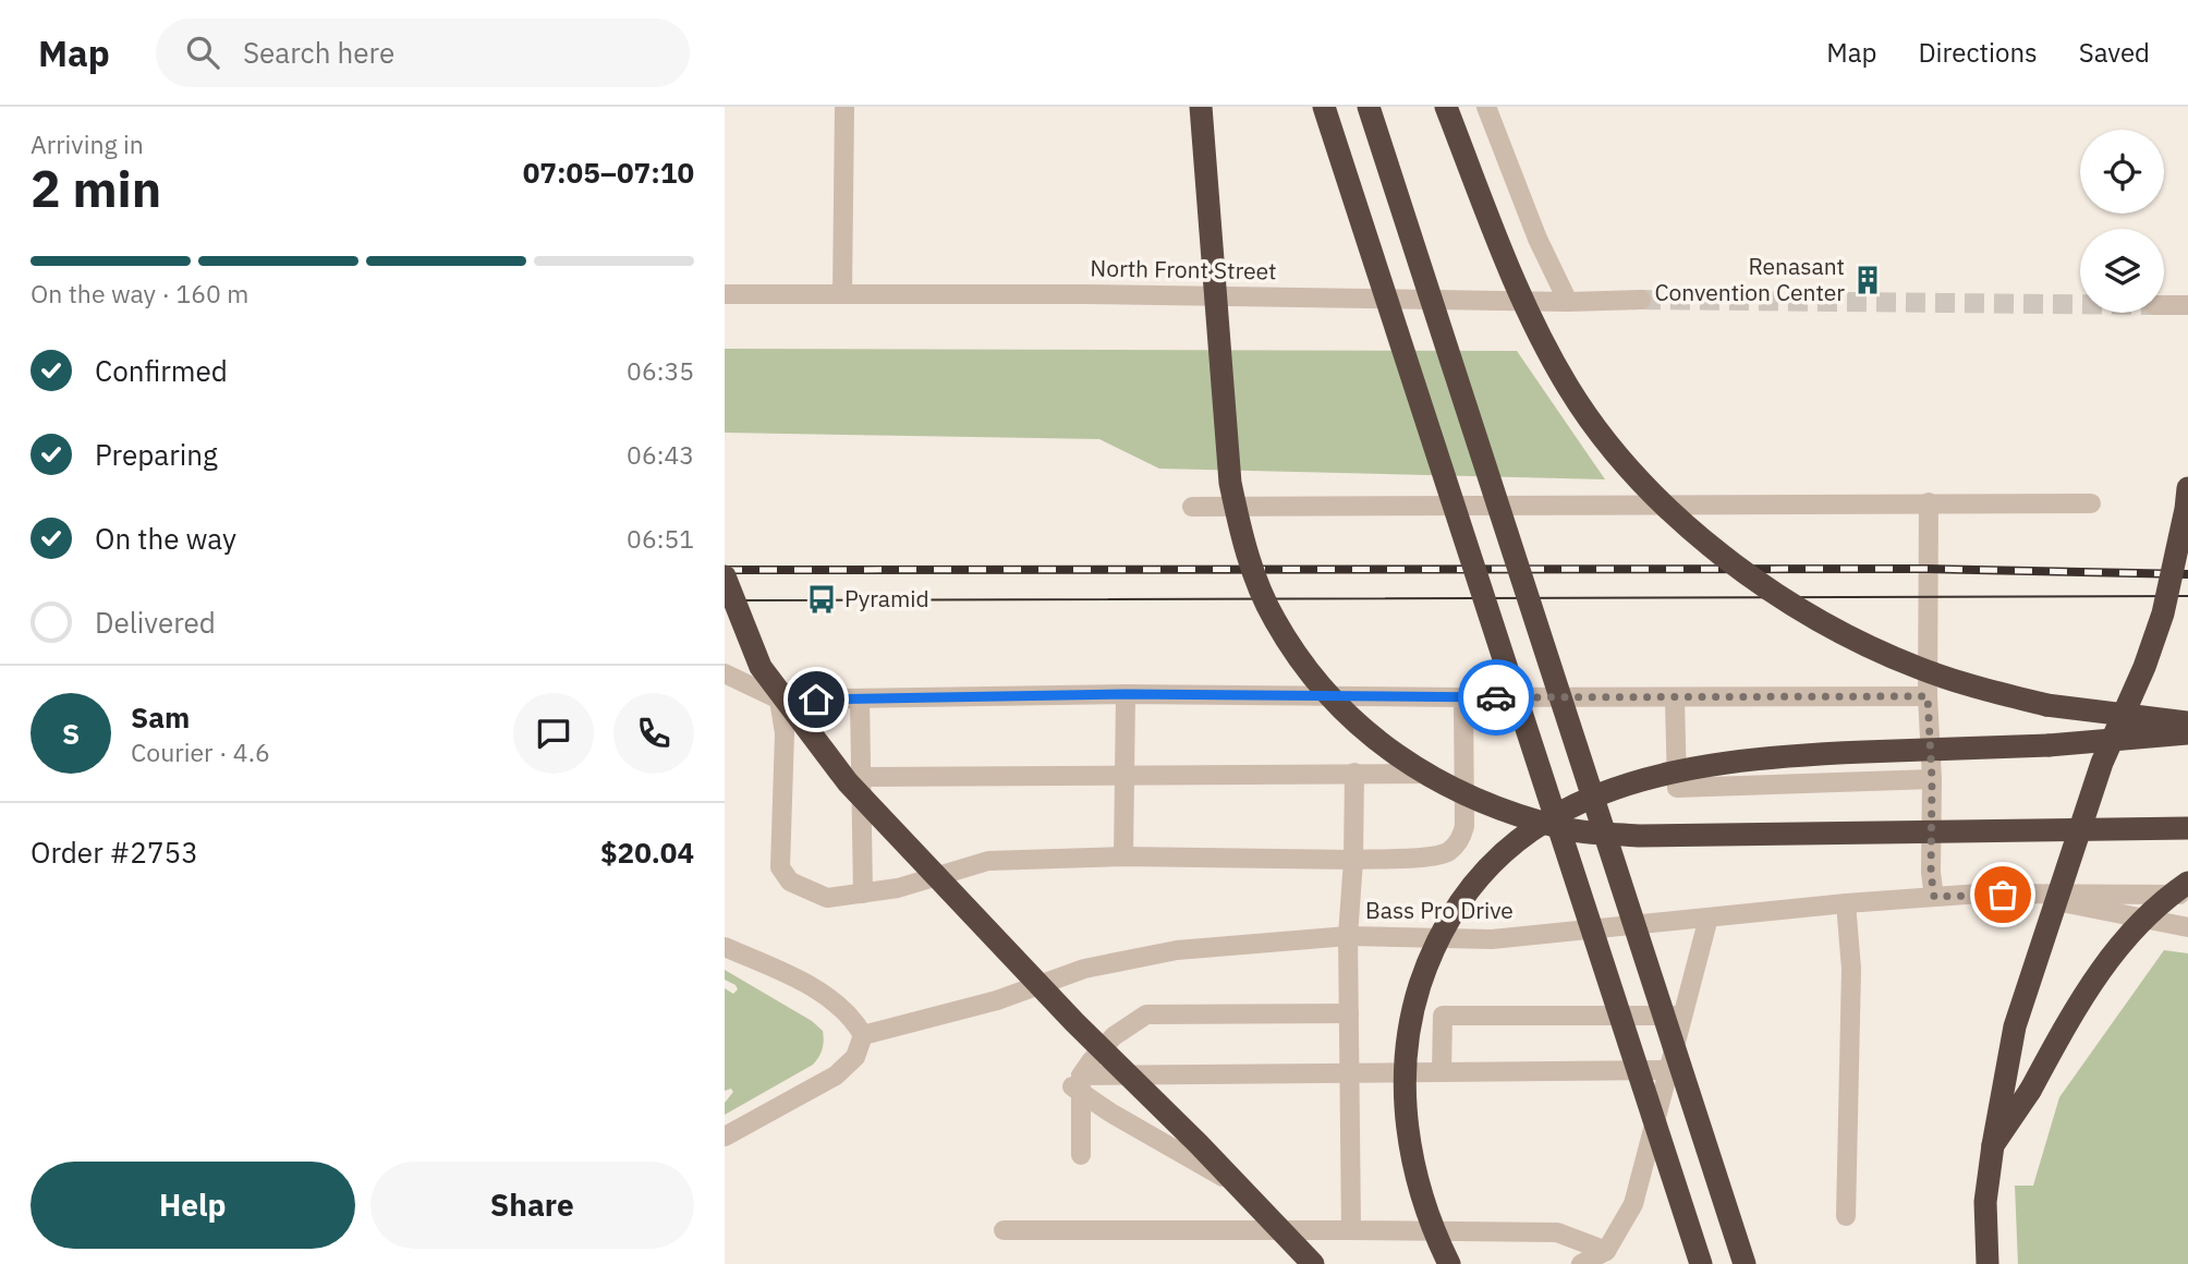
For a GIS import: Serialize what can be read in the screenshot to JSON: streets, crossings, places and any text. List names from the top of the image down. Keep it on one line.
{"streets":{"street":["North Front Street","Bass Pro Drive"]},"places":{"building":["Renasant Convention Center"],"bus stop":["Pyramid"]},"page":{"header":"Map","search":"Search here","nav":["Map","Directions","Saved"],"heading":["2 min","Arriving in","07:05–07:10"],"panel":["Sam","Courier · 4.6","Order #2753","$20.04"],"bar":"On the way · 160 m","list":[["Confirmed","06:35"],["Preparing","06:43"],["On the way","06:51"],"Delivered"],"round":"S","buttons":["Help","Share"]}}
